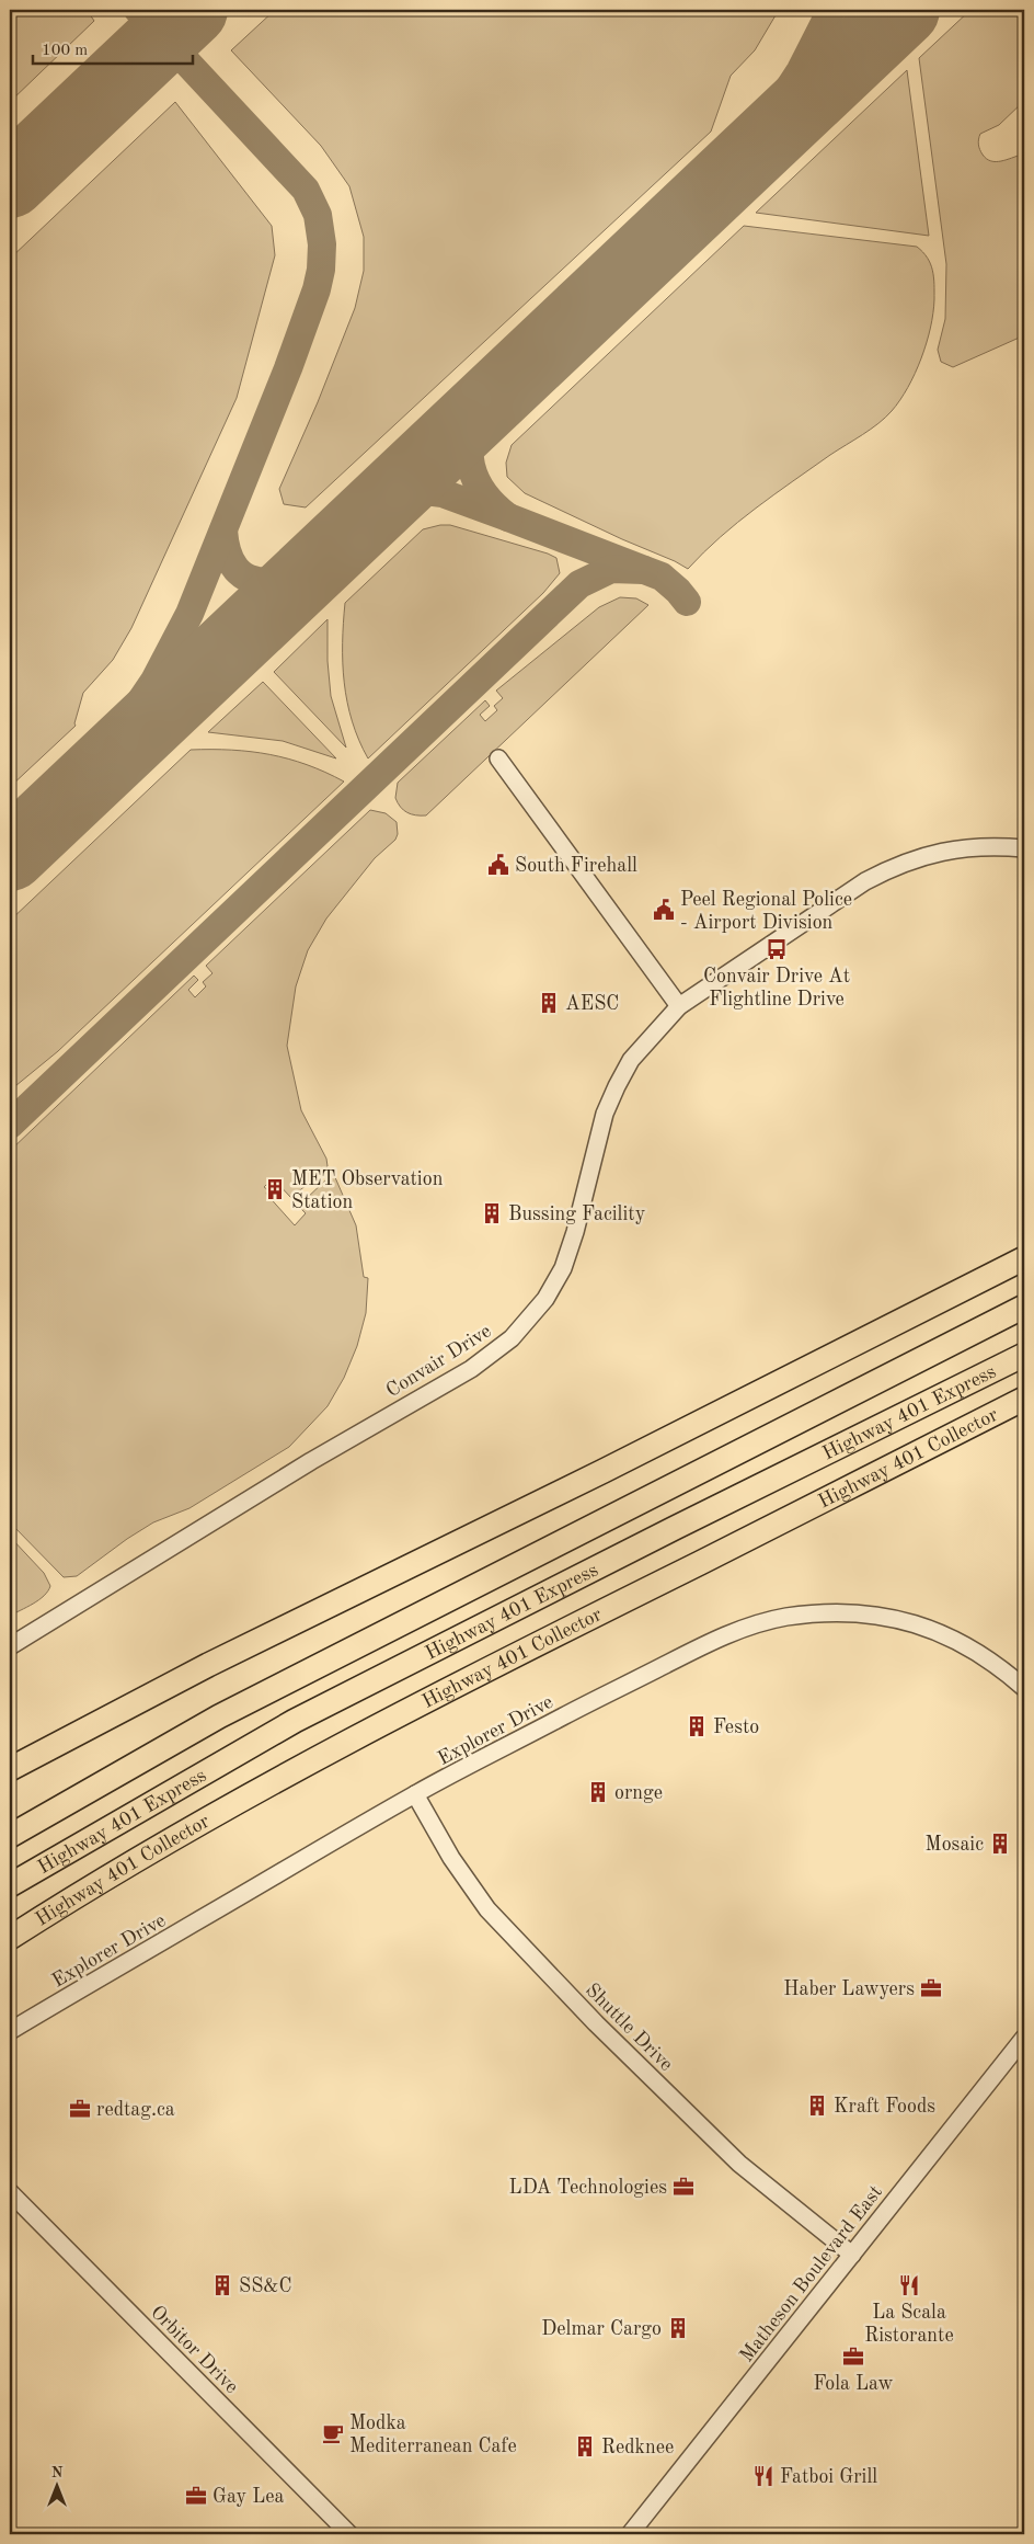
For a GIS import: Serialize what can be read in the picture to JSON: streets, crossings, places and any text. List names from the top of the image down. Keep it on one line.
{"streets":{"highway":["Highway 401 Express","Highway 401 Collector"],"street":["Convair Drive","Explorer Drive","Shuttle Drive","Matheson Boulevard East","Orbitor Drive"]},"crossings":[["Explorer Drive","Shuttle Drive"],["Shuttle Drive","Matheson Boulevard East"]],"places":{"public building":["South Firehall","Peel Regional Police - Airport Division"],"bus stop":["Convair Drive At Flightline Drive"],"building":["AESC","MET Observation Station","Bussing Facility","Festo","ornge","Mosaic","Kraft Foods","SS&C","Delmar Cargo","Redknee"],"office":["Haber Lawyers","redtag.ca","LDA Technologies","Fola Law","Gay Lea"],"restaurant":["La Scala Ristorante","Fatboi Grill"],"cafe":["Modka Mediterranean Cafe"]},"scale_bar":"100 m","north":"top"}
